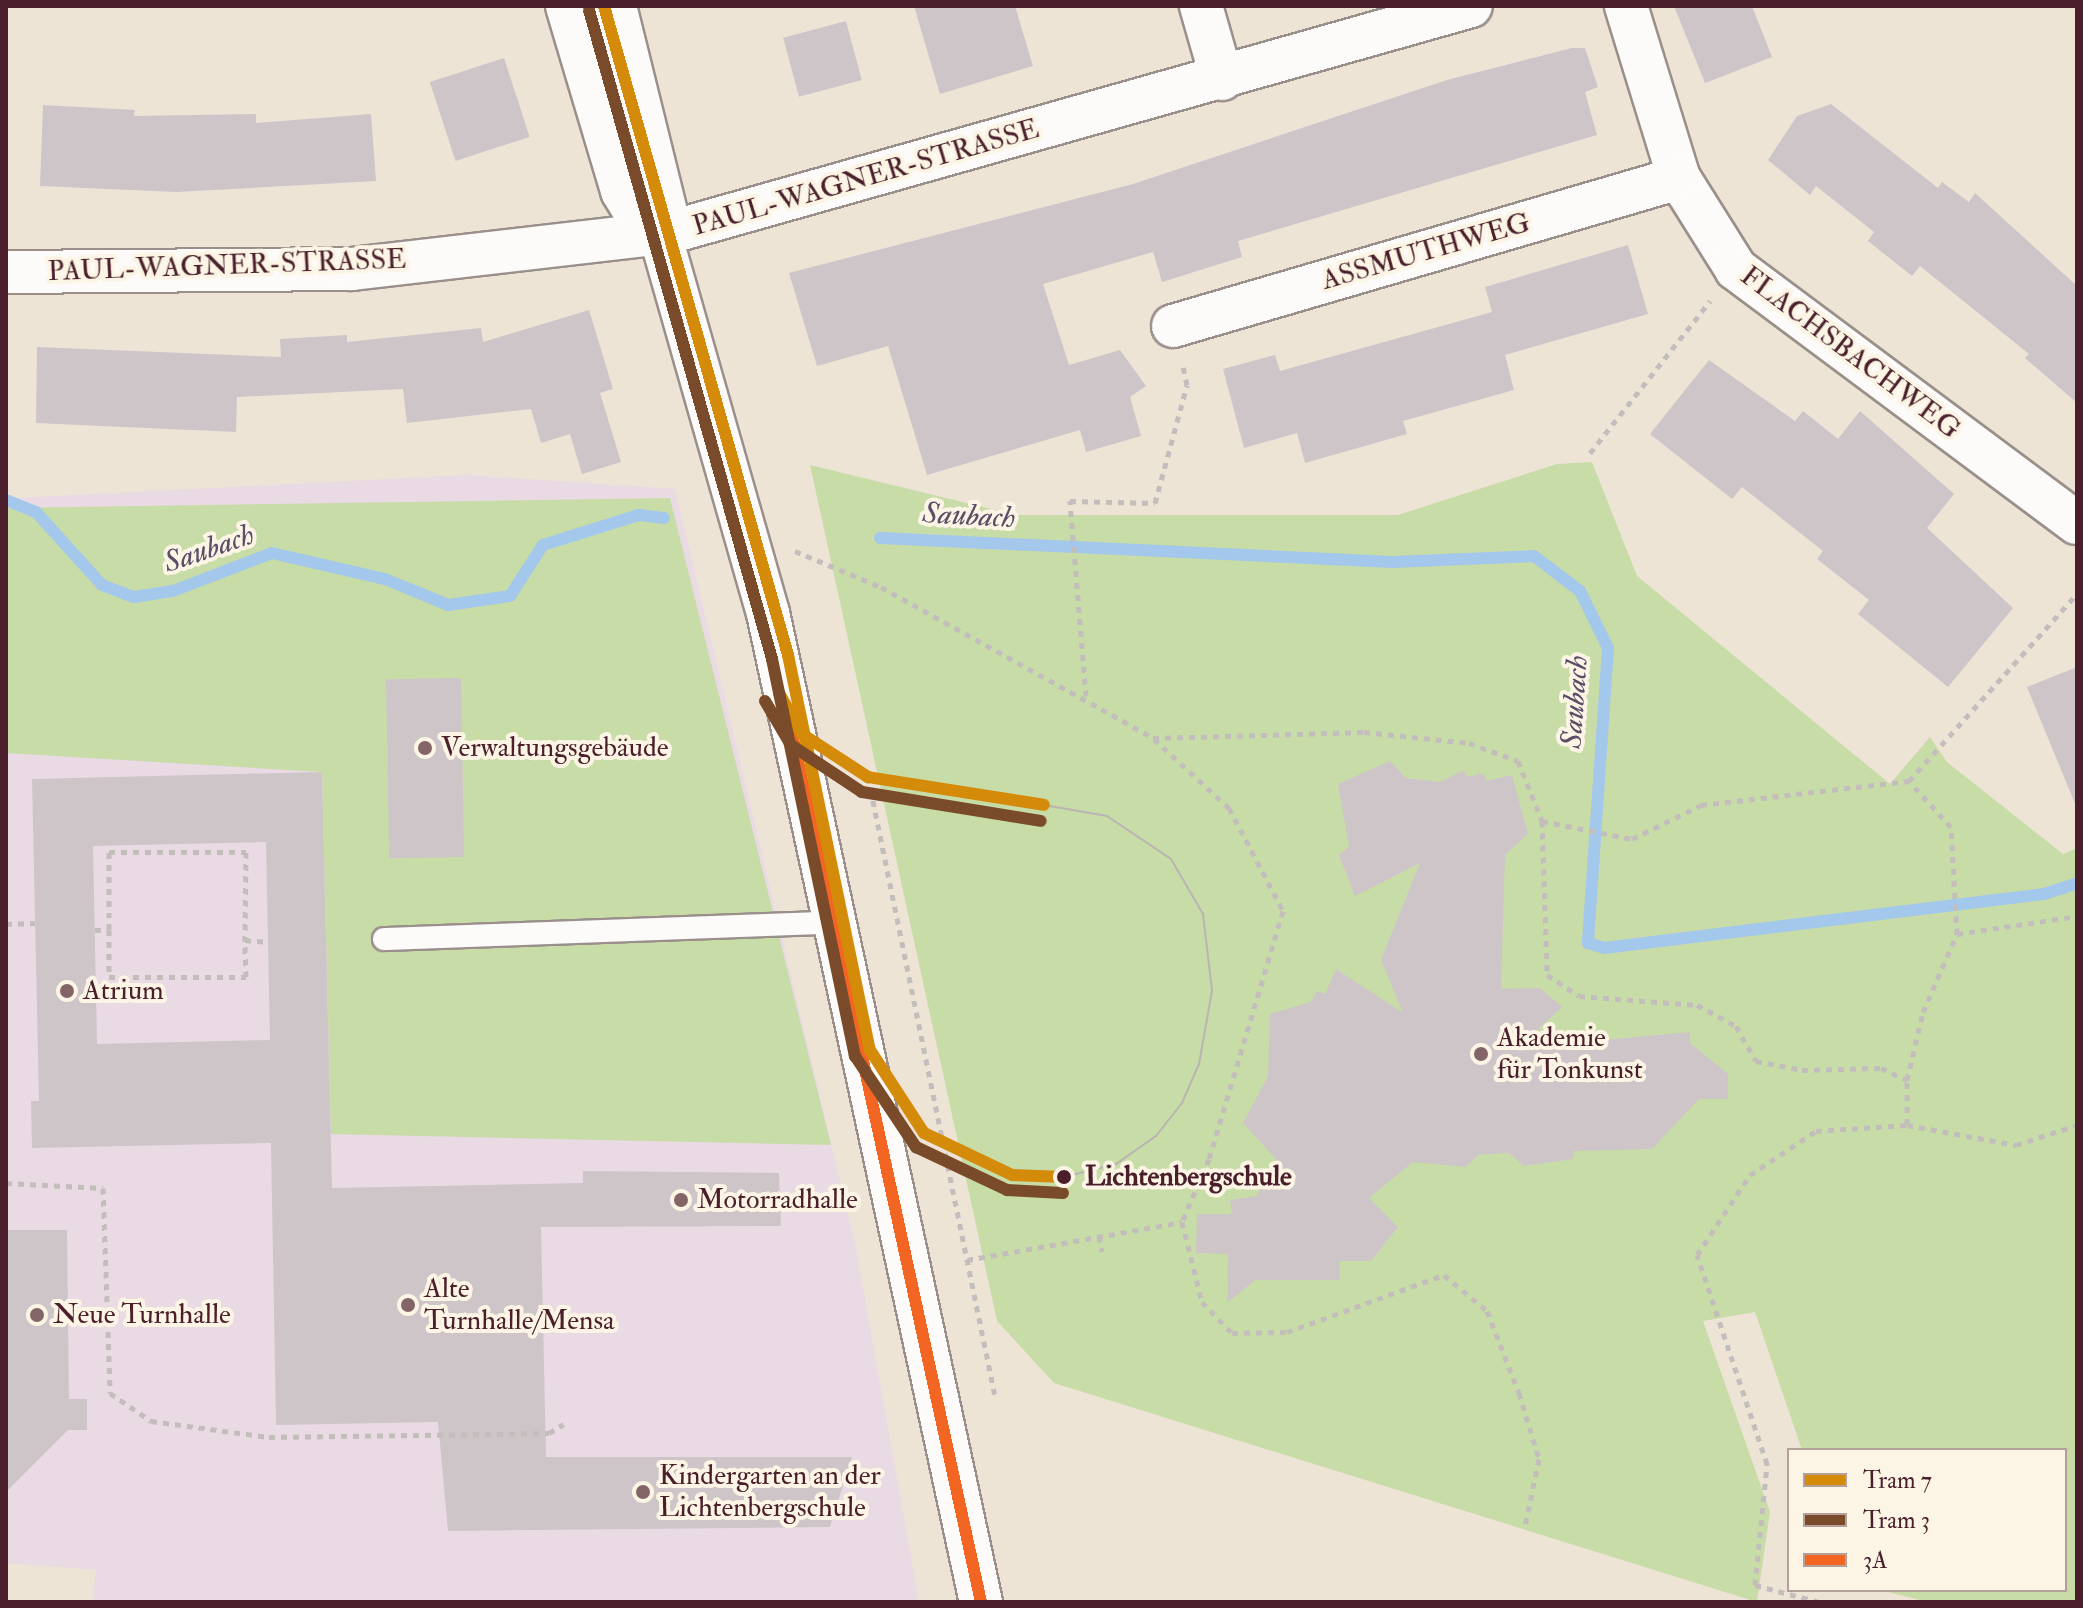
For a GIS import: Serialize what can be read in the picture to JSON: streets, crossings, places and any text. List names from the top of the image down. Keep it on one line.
{"streets":{"street":["PAUL-WAGNER-STRASSE","ASSMUTHWEG","FLACHSBACHWEG"]},"crossings":[["ASSMUTHWEG","FLACHSBACHWEG"]],"water":["Saubach"],"places":["Verwaltungsgebäude","Atrium","Akademie für Tonkunst","Lichtenbergschule","Motorradhalle","Alte Turnhalle/Mensa","Neue Turnhalle","Kindergarten an der Lichtenbergschule"],"lines":["tram line 7","tram line 3","transit line 3A"],"legend":["Tram 7","Tram 3","3A"]}
